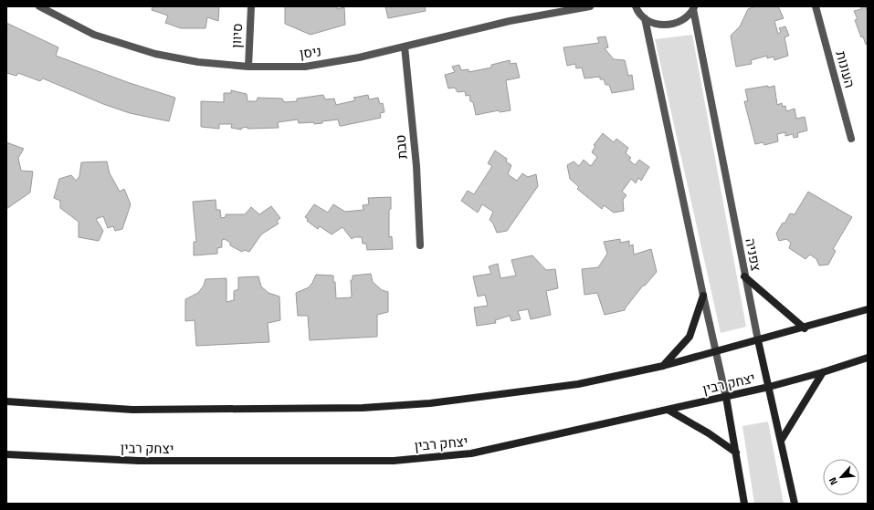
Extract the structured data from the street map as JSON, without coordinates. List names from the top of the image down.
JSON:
{
  "streets": {
    "main road": ["צפניה", "יצחק רבין"],
    "street": [
      "סיוון",
      "ניסן",
      "העונות",
      "טבת"
    ]
  },
  "crossings": [
    ["סיוון", "ניסן"],
    ["ניסן", "טבת"],
    ["צפניה", "יצחק רבין"]
  ],
  "north": "bottom left"
}
